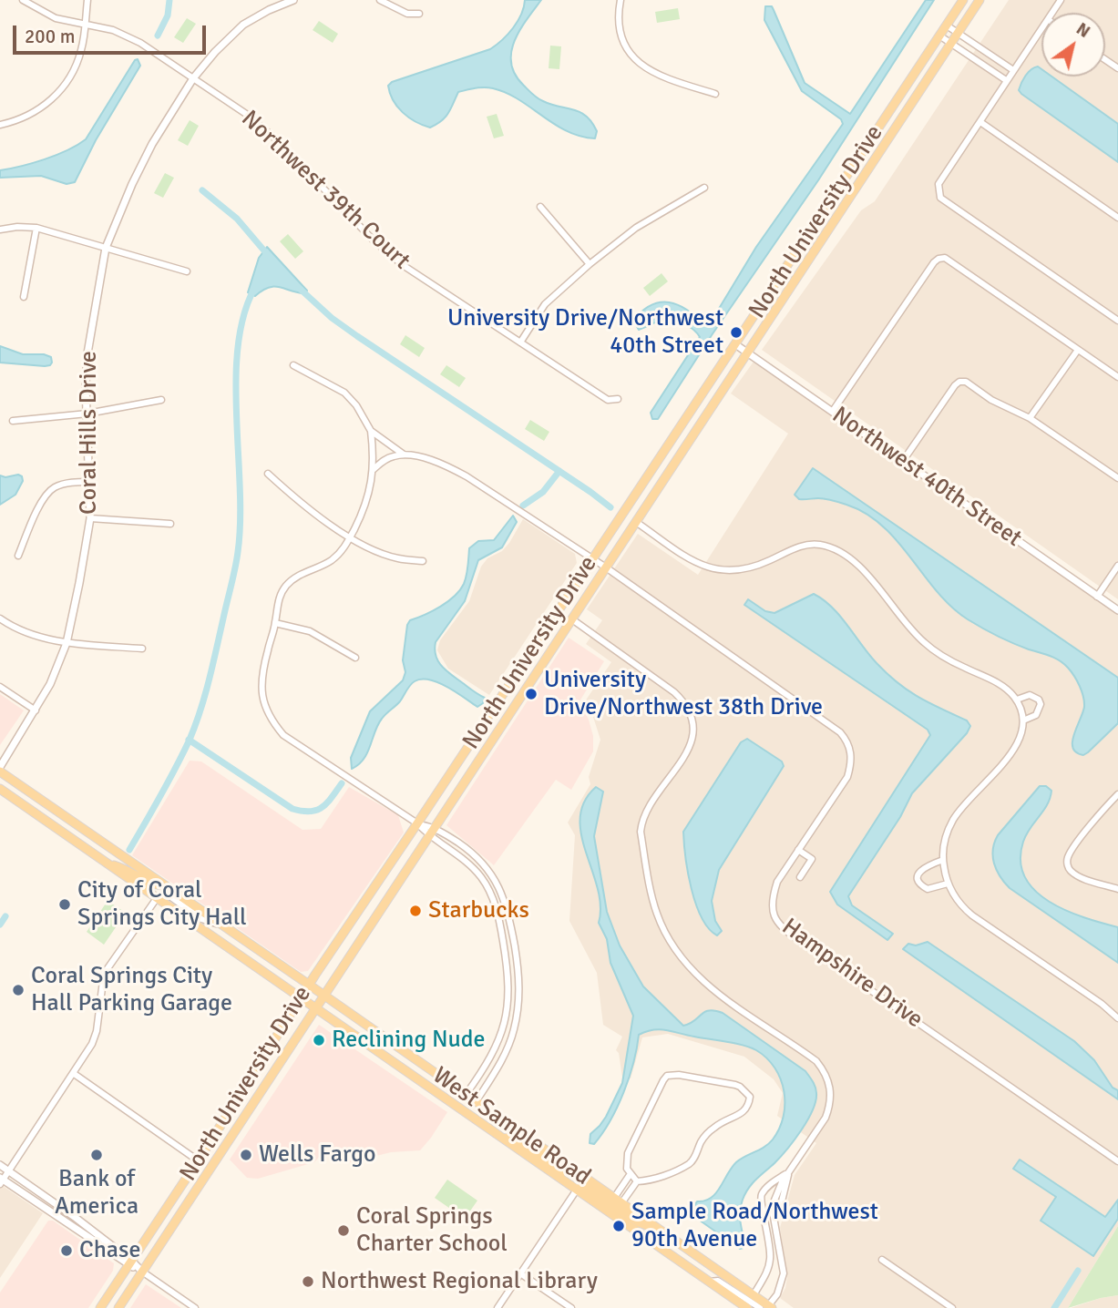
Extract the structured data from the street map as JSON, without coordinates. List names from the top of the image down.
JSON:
{
  "streets": {
    "main road": ["North University Drive", "West Sample Road"],
    "street": [
      "Northwest 39th Court",
      "Coral Hills Drive",
      "Northwest 40th Street",
      "Hampshire Drive"
    ]
  },
  "crossings": [
    ["Northwest 39th Court", "Coral Hills Drive"],
    ["North University Drive", "Northwest 40th Street"],
    ["North University Drive", "Hampshire Drive"],
    ["North University Drive", "West Sample Road"]
  ],
  "places": [
    "University Drive/Northwest 40th Street",
    "University Drive/Northwest 38th Drive",
    "City of Coral Springs City Hall",
    "Starbucks",
    "Coral Springs City Hall Parking Garage",
    "Reclining Nude",
    "Bank of America",
    "Wells Fargo",
    "Sample Road/Northwest 90th Avenue",
    "Coral Springs Charter School",
    "Chase",
    "Northwest Regional Library"
  ],
  "scale_bar": "200 m",
  "north": "top right"
}
